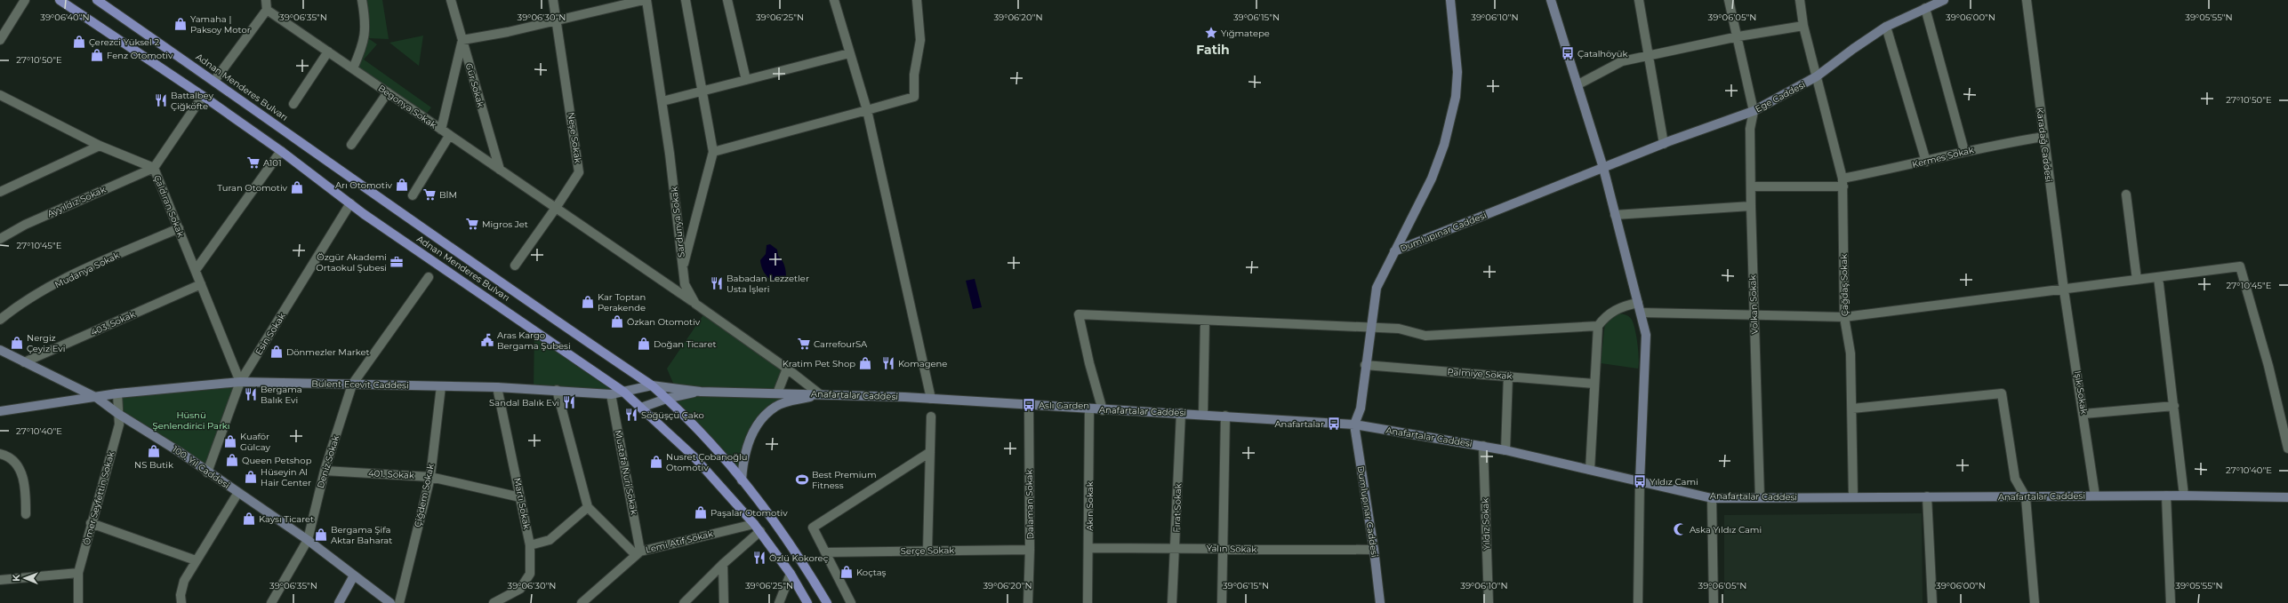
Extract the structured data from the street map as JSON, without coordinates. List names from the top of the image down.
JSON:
{
  "streets": {
    "main road": ["Adnan Menderes Bulvarı"],
    "street": [
      "Gür Sokak",
      "Ege Caddesi",
      "Begonya Sokak",
      "Neşe Sokak",
      "Karadağ Caddesi",
      "Kermes Sokak",
      "Ayyıldız Sokak",
      "Çaldıran Sokak",
      "Sardunya Sokak",
      "Dumlupınar Caddesi",
      "Mudanya Sokak",
      "Çağdaş Sokak",
      "Volkan Sokak",
      "403. Sokak",
      "Esin Sokak",
      "Palmiye Sokak",
      "Bülent Ecevit Caddesi",
      "Işık Sokak",
      "Anafartalar Caddesi",
      "Deniz Sokak",
      "100. Yıl Caddesi",
      "Mustafa Nuri Sokak",
      "401. Sokak",
      "Çiğdem Sokak",
      "Ömer Seyfettin Sokak",
      "Martı Sokak",
      "Dalaman Sokak",
      "Akın Sokak",
      "Fırat Sokak",
      "Yıldız Sokak",
      "Lemi Atıf Sokak",
      "Yalın Sokak",
      "Serçe Sokak"
    ]
  },
  "crossings": [
    ["Gür Sokak", "Begonya Sokak"],
    ["Adnan Menderes Bulvarı", "Esin Sokak"],
    ["Adnan Menderes Bulvarı", "Bülent Ecevit Caddesi"],
    ["Adnan Menderes Bulvarı", "Anafartalar Caddesi"],
    ["Adnan Menderes Bulvarı", "Lemi Atıf Sokak"],
    ["Ege Caddesi", "Dumlupınar Caddesi"],
    ["Ege Caddesi", "Çağdaş Sokak"],
    ["Ege Caddesi", "Volkan Sokak"],
    ["Begonya Sokak", "Neşe Sokak"],
    ["Karadağ Caddesi", "Kermes Sokak"],
    ["Karadağ Caddesi", "Işık Sokak"],
    ["Kermes Sokak", "Çağdaş Sokak"],
    ["Kermes Sokak", "Volkan Sokak"],
    ["Ayyıldız Sokak", "Çaldıran Sokak"],
    ["Çaldıran Sokak", "Mudanya Sokak"],
    ["Çaldıran Sokak", "403. Sokak"],
    ["Çaldıran Sokak", "Esin Sokak"],
    ["Çaldıran Sokak", "Bülent Ecevit Caddesi"],
    ["Sardunya Sokak", "Anafartalar Caddesi"],
    ["Dumlupınar Caddesi", "Palmiye Sokak"],
    ["Dumlupınar Caddesi", "Anafartalar Caddesi"],
    ["Dumlupınar Caddesi", "Yalın Sokak"],
    ["Çağdaş Sokak", "Anafartalar Caddesi"],
    ["Volkan Sokak", "Anafartalar Caddesi"],
    ["403. Sokak", "100. Yıl Caddesi"],
    ["Esin Sokak", "Bülent Ecevit Caddesi"],
    ["Esin Sokak", "100. Yıl Caddesi"],
    ["Bülent Ecevit Caddesi", "Anafartalar Caddesi"],
    ["Bülent Ecevit Caddesi", "Deniz Sokak"],
    ["Bülent Ecevit Caddesi", "100. Yıl Caddesi"],
    ["Bülent Ecevit Caddesi", "Mustafa Nuri Sokak"],
    ["Bülent Ecevit Caddesi", "Çiğdem Sokak"],
    ["Bülent Ecevit Caddesi", "Ömer Seyfettin Sokak"],
    ["Bülent Ecevit Caddesi", "Martı Sokak"],
    ["Işık Sokak", "Anafartalar Caddesi"],
    ["Anafartalar Caddesi", "Dalaman Sokak"],
    ["Anafartalar Caddesi", "Akın Sokak"],
    ["Anafartalar Caddesi", "Fırat Sokak"],
    ["Anafartalar Caddesi", "Yıldız Sokak"],
    ["Deniz Sokak", "100. Yıl Caddesi"],
    ["Deniz Sokak", "401. Sokak"],
    ["100. Yıl Caddesi", "Ömer Seyfettin Sokak"],
    ["Mustafa Nuri Sokak", "Lemi Atıf Sokak"],
    ["401. Sokak", "Çiğdem Sokak"],
    ["401. Sokak", "Martı Sokak"],
    ["Dalaman Sokak", "Serçe Sokak"],
    ["Akın Sokak", "Yalın Sokak"],
    ["Fırat Sokak", "Yalın Sokak"]
  ],
  "districts": ["Fatih"],
  "parks": ["Hüsnü Şenlendirici Parkı"],
  "places": {
    "shop": [
      "Yamaha | Paksoy Motor",
      "Çerezci Yüksel 2",
      "Fenz Otomotiv",
      "Arı Otomotiv",
      "Turan Otomotiv",
      "Kar Toptan Perakende",
      "Özkan Otomotiv",
      "Nergiz Çeyiz Evi",
      "Doğan Ticaret",
      "Dönmezler Market",
      "Kratim Pet Shop",
      "Kuaför Gülcay",
      "NS Butik",
      "Queen Petshop",
      "Nusret Çobanoğlu Otomotiv",
      "Hüseyin Al Hair Center",
      "Paşalar Otomotiv",
      "Kaysı Ticaret",
      "Bergama Şifa Aktar Baharat",
      "Koçtaş"
    ],
    "place": ["Yığmatepe"],
    "bus stop": [
      "Çatalhöyük",
      "Aslı Garden",
      "Anafartalar",
      "Yıldız Cami"
    ],
    "restaurant": [
      "Battalbey Çiğköfte",
      "Babadan Lezzetler Usta İşleri",
      "Komagene",
      "Bergama Balık Evi",
      "Sandal Balık Evi",
      "Söğüşçü Çako",
      "Özlü Kokoreç"
    ],
    "supermarket": [
      "A101",
      "BİM",
      "Migros Jet",
      "CarrefourSA"
    ],
    "office": ["Özgür Akademi Ortaokul Şubesi"],
    "public building": ["Aras Kargo Bergama Şubesi"],
    "sports": ["Best Premium Fitness"],
    "mosque": ["Aska Yıldız Cami"]
  },
  "north": "left",
  "coordinates": [
    "39°06'40\"N",
    "39°06'35\"N",
    "39°06'30\"N",
    "39°06'25\"N",
    "39°06'20\"N",
    "39°06'15\"N",
    "39°06'10\"N",
    "39°06'05\"N",
    "39°06'00\"N",
    "39°05'55\"N",
    "27°10'50\"E",
    "27°10'45\"E",
    "27°10'40\"E"
  ]
}
